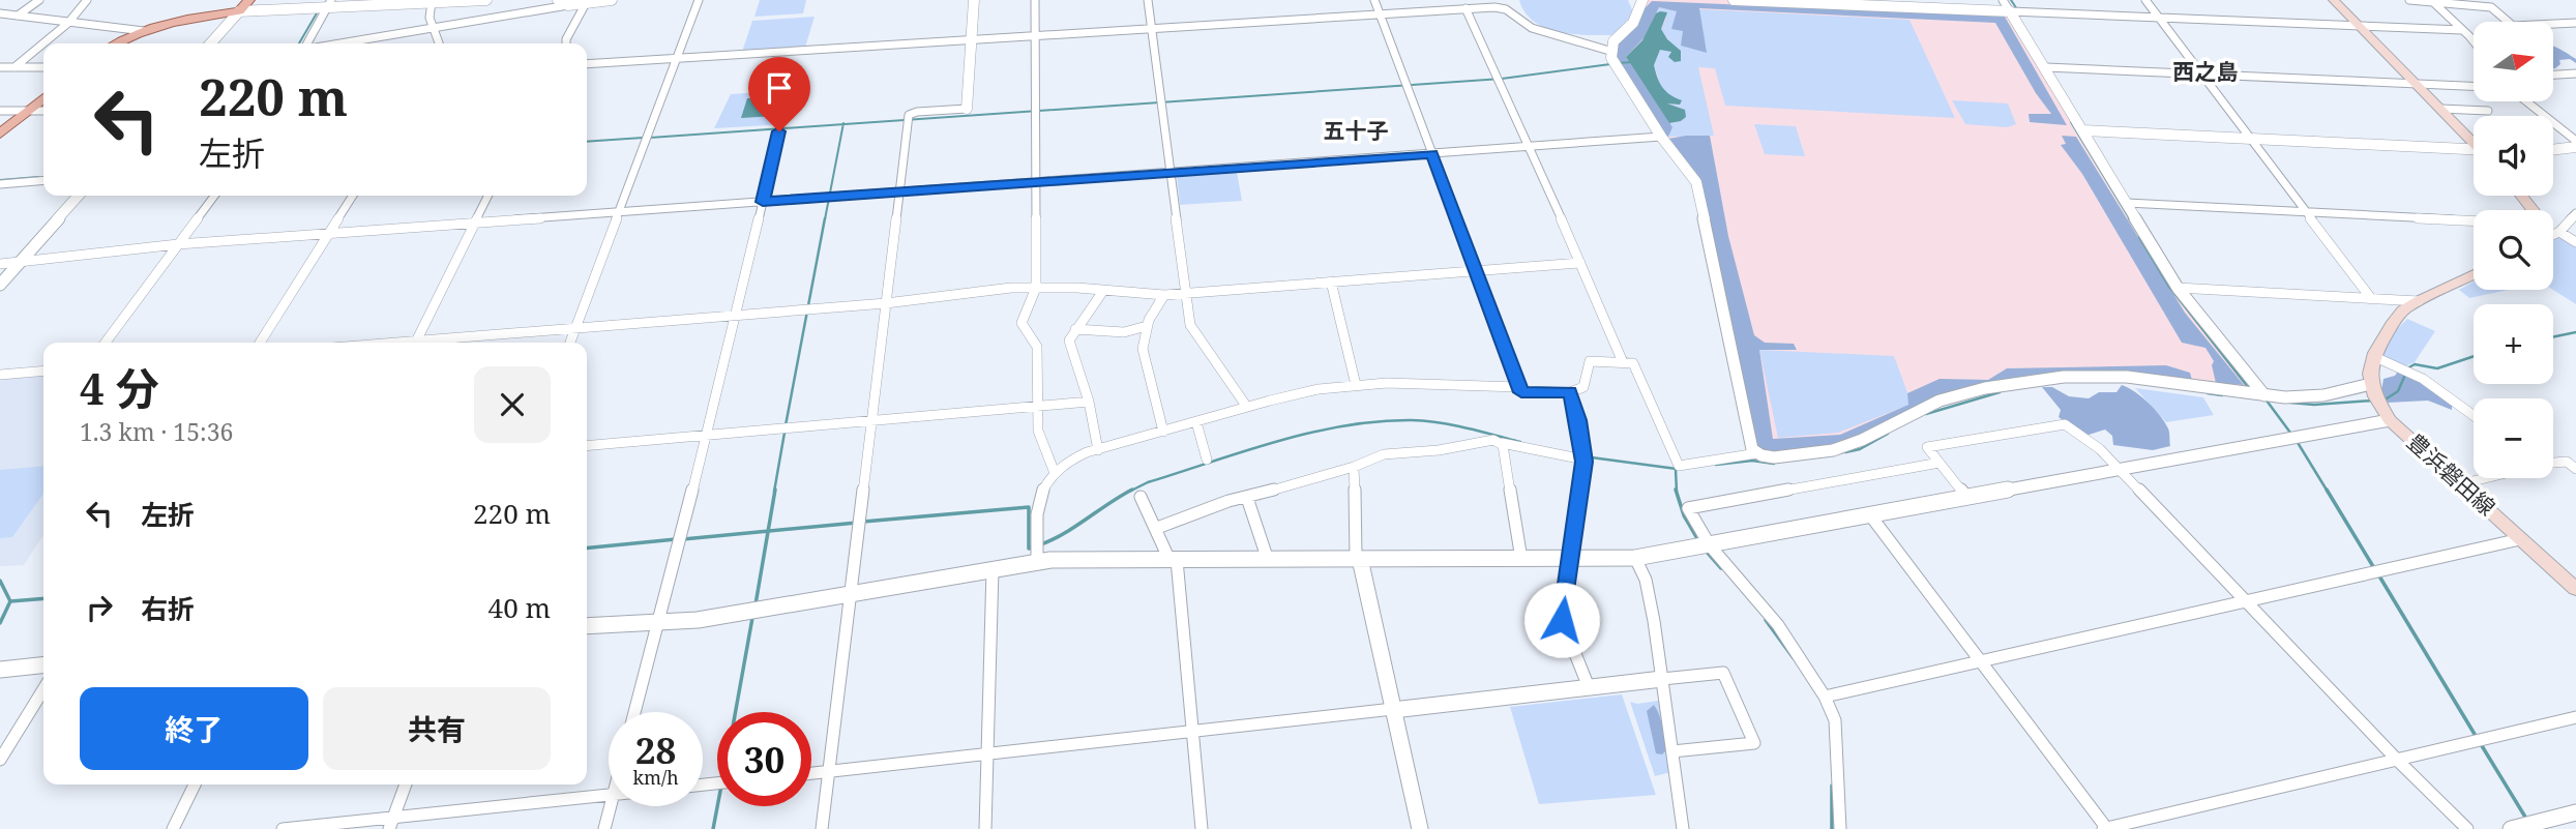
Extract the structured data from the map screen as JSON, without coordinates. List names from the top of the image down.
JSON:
{
  "streets": {
    "main road": ["豊浜磐田線"]
  },
  "districts": ["西之島", "五十子"],
  "north": "right",
  "page": {
    "map_buttons": ["+", "−"],
    "turn": ["220 m", "左折"],
    "heading": ["4 分", "1.3 km · 15:36"],
    "list": [
      {
        "name": "左折",
        "value": "220 m"
      },
      {
        "name": "右折",
        "value": "40 m"
      }
    ],
    "buttons": ["終了", "共有"],
    "speed": "28 km/h",
    "limit": "30"
  }
}
